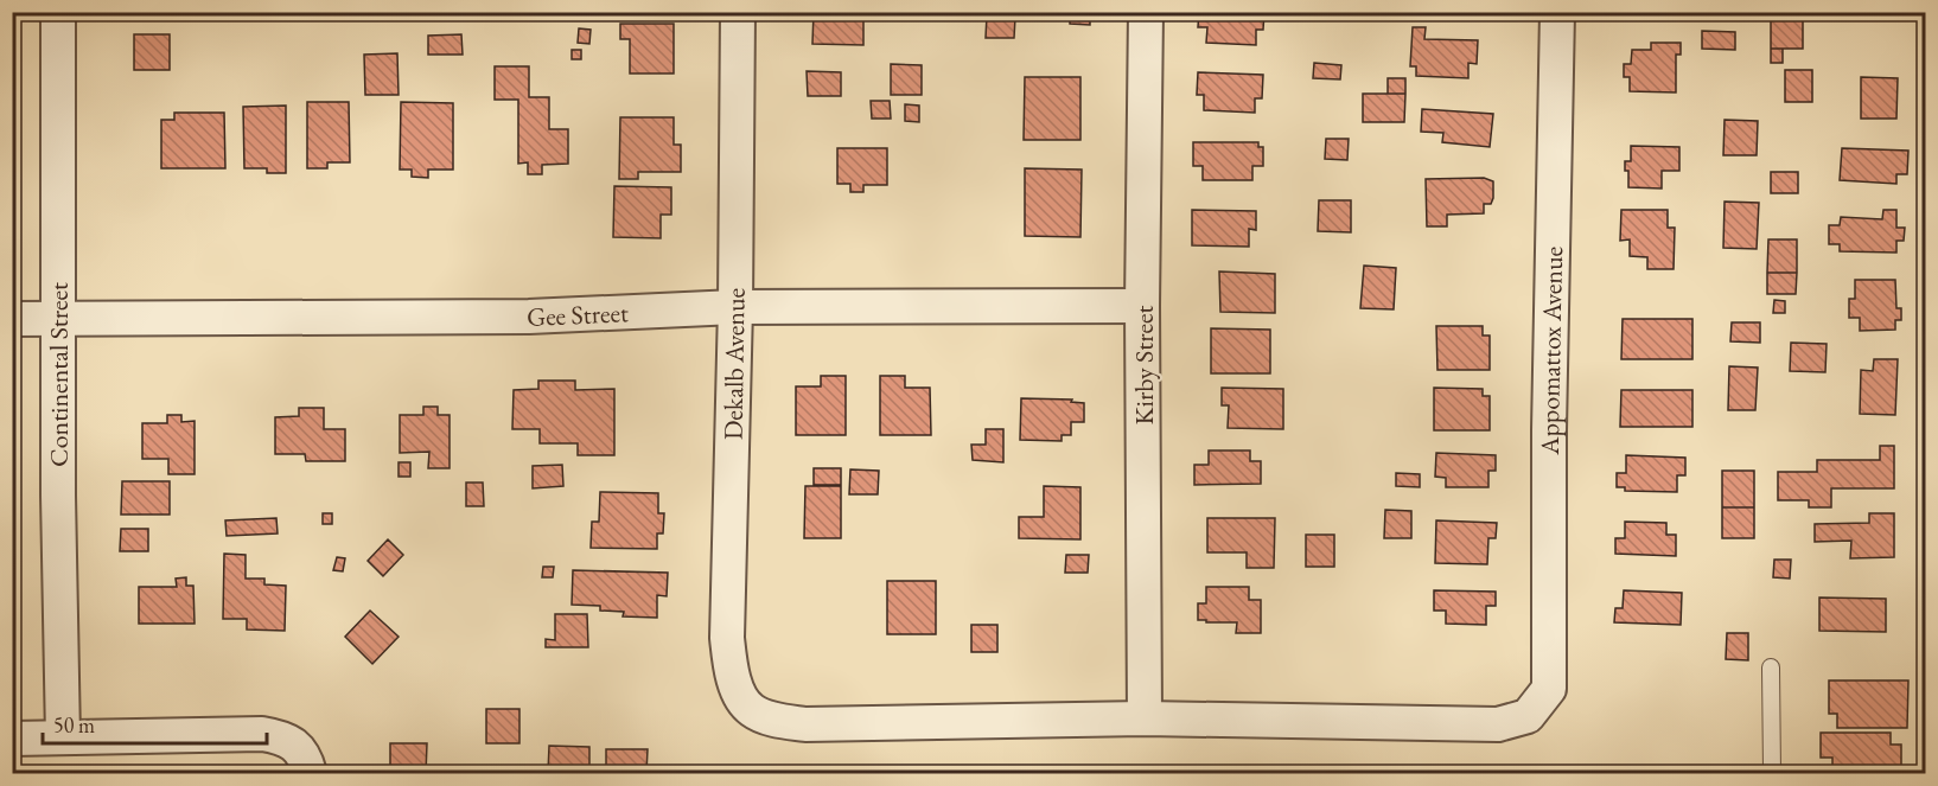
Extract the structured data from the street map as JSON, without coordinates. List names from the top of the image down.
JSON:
{
  "streets": {
    "street": [
      "Gee Street",
      "Appomattox Avenue",
      "Dekalb Avenue",
      "Kirby Street",
      "Continental Street"
    ]
  },
  "crossings": [
    ["Gee Street", "Dekalb Avenue"],
    ["Gee Street", "Kirby Street"],
    ["Gee Street", "Continental Street"],
    ["Appomattox Avenue", "Dekalb Avenue"],
    ["Appomattox Avenue", "Kirby Street"],
    ["Dekalb Avenue", "Kirby Street"]
  ],
  "scale_bar": "50 m"
}
